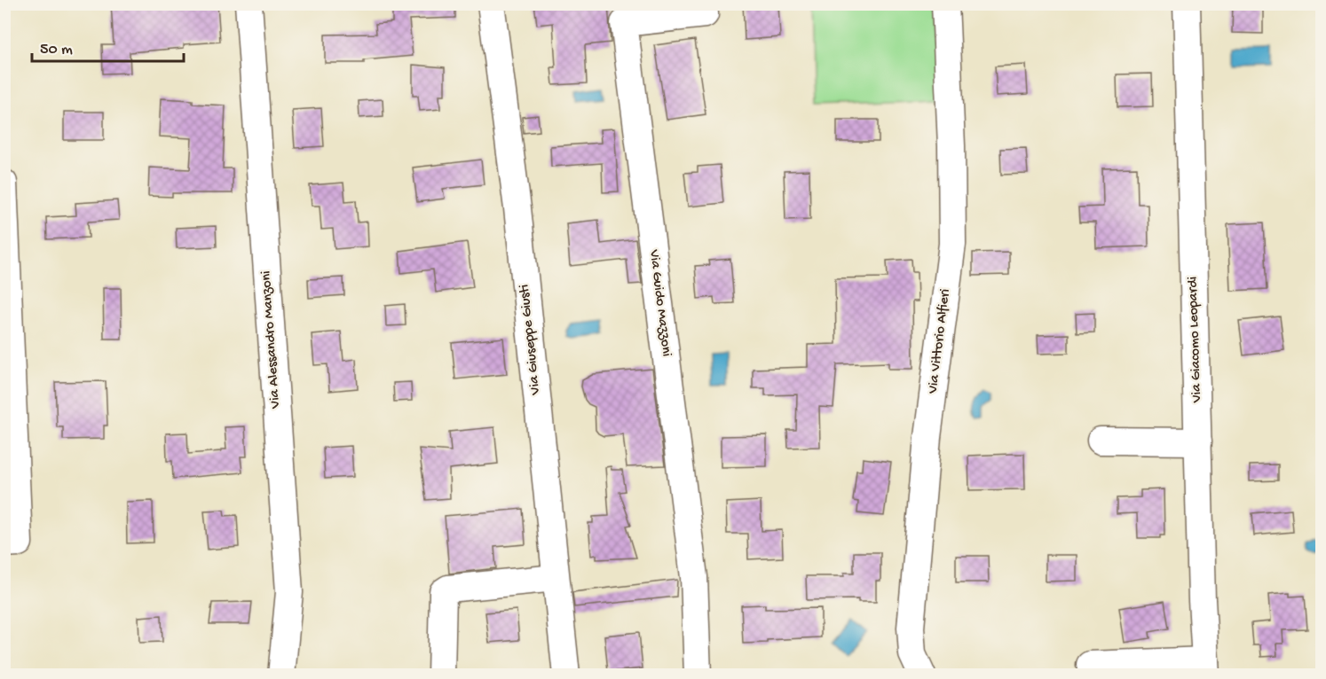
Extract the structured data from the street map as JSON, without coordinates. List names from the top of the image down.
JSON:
{
  "streets": {
    "street": [
      "Via Guido Mazzoni",
      "Via Alessandro Manzoni",
      "Via Giuseppe Giusti",
      "Via Giacomo Leopardi",
      "Via Vittorio Alfieri"
    ]
  },
  "scale_bar": "50 m"
}
